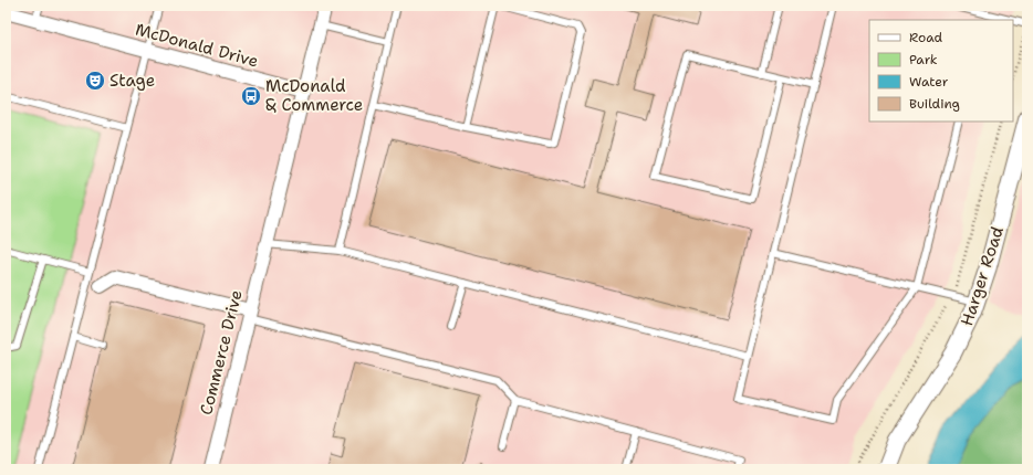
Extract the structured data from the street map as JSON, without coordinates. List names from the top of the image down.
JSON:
{
  "streets": {
    "street": ["McDonald Drive", "Harger Road", "Commerce Drive"]
  },
  "crossings": [
    ["McDonald Drive", "Commerce Drive"]
  ],
  "places": {
    "theatre": ["Stage"],
    "bus stop": ["McDonald & Commerce"]
  },
  "legend": [
    "Road",
    "Park",
    "Water",
    "Building"
  ]
}
